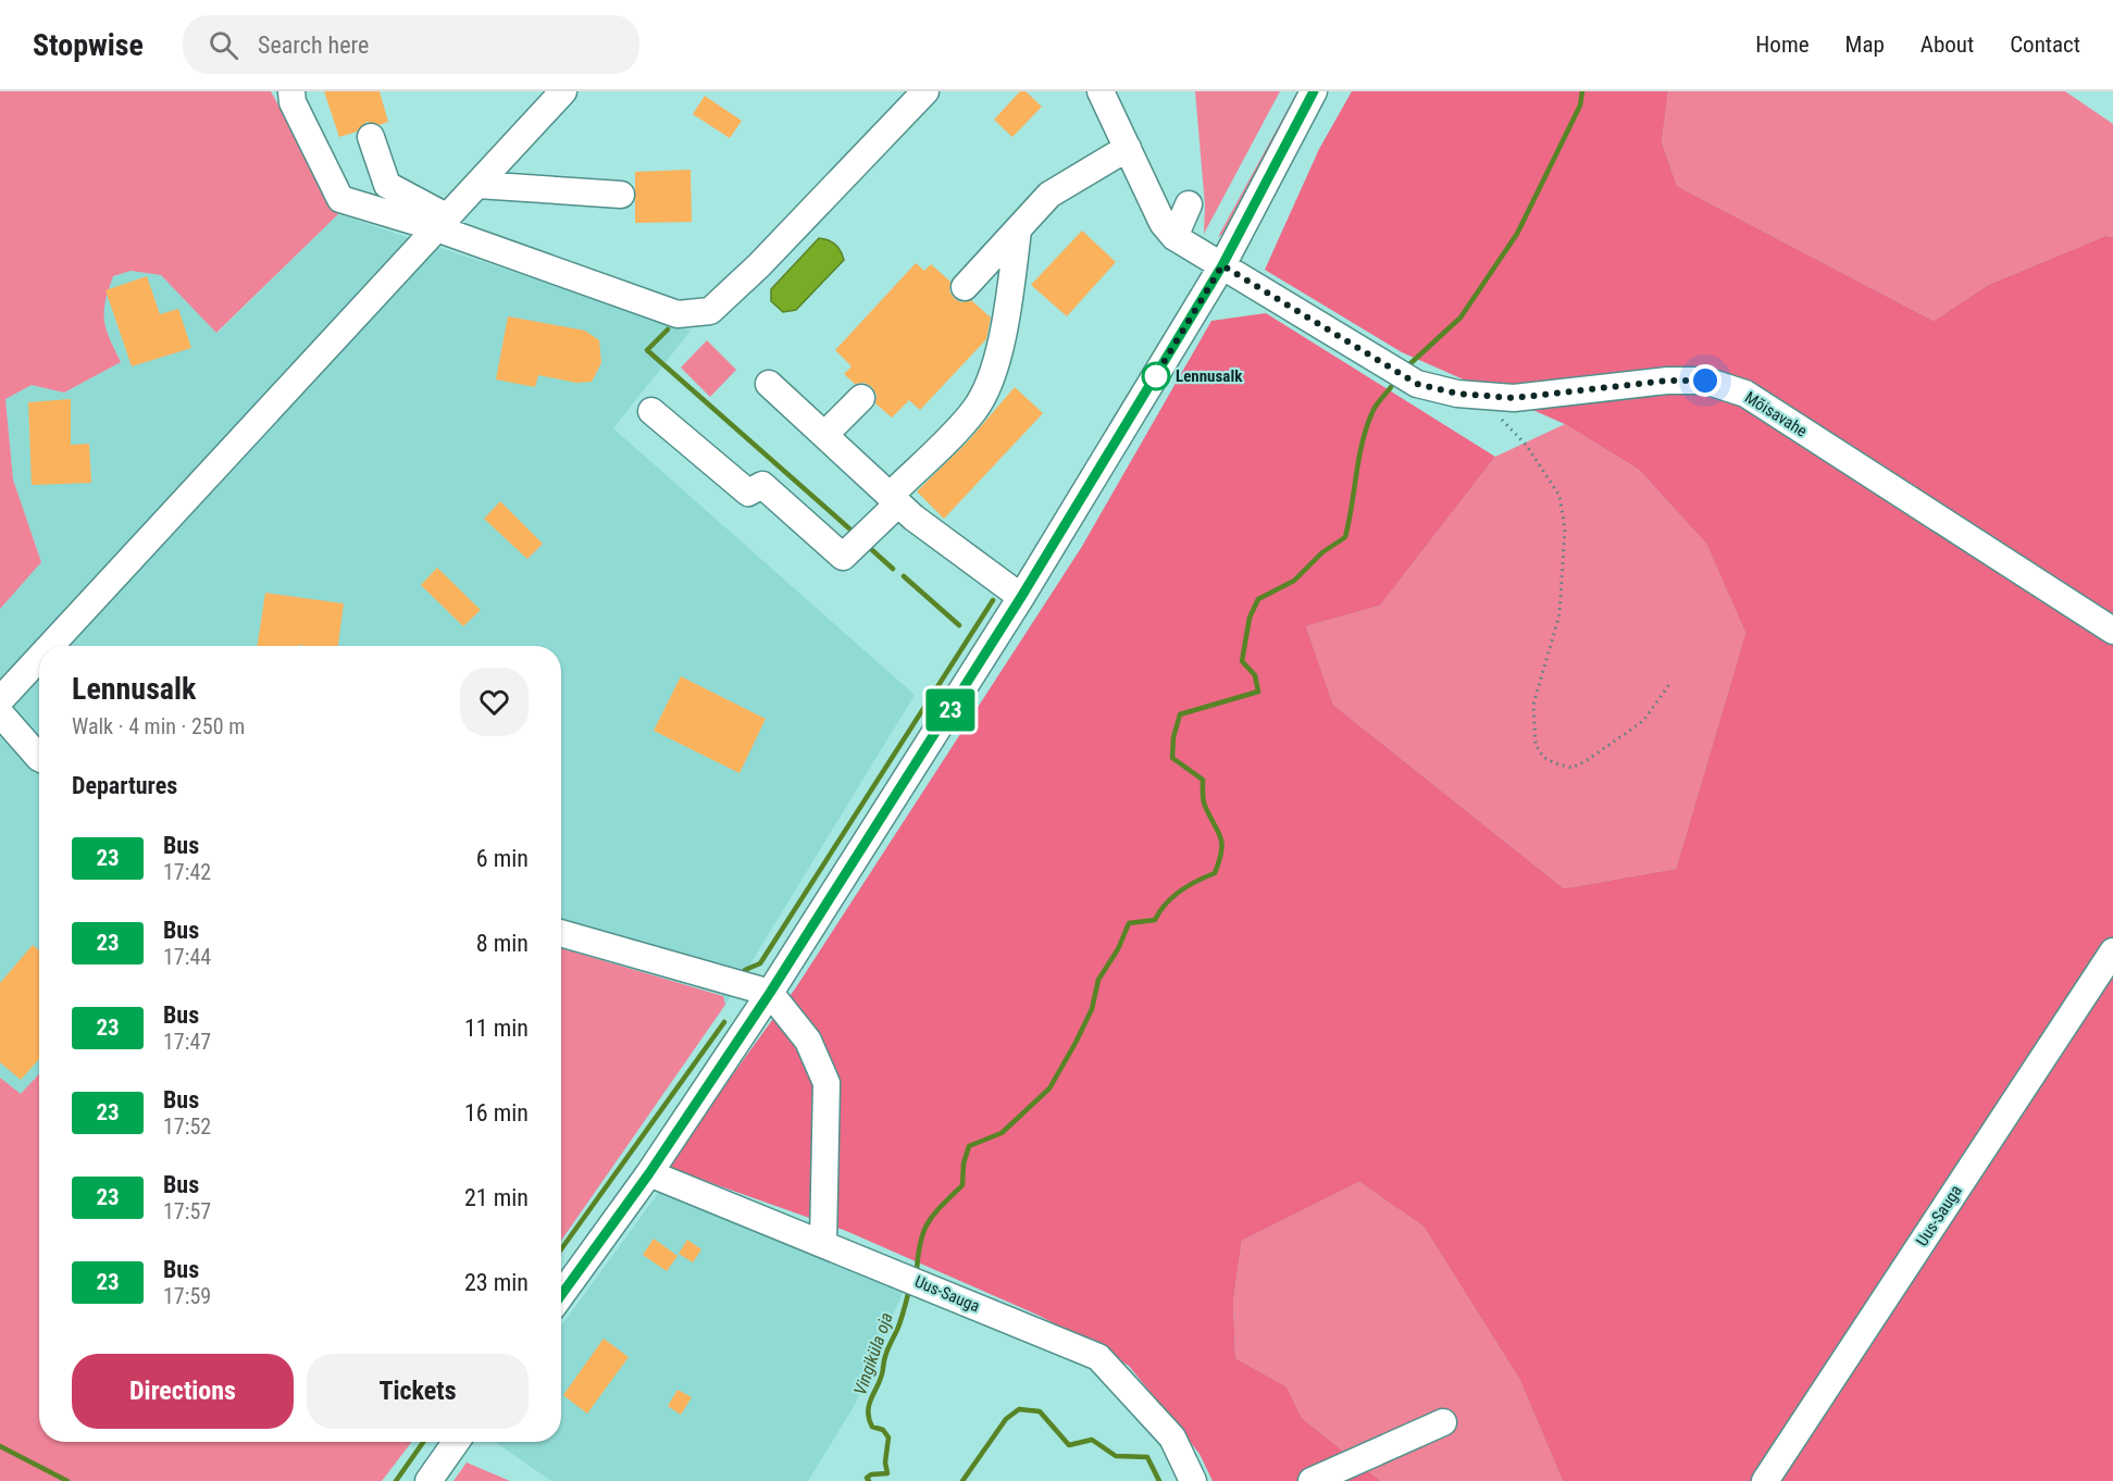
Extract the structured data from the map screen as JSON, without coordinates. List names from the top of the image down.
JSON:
{
  "streets": {
    "street": ["Mõisavahe", "Uus-Sauga"]
  },
  "water": ["Vingiküla oja"],
  "places": ["Lennusalk"],
  "lines": ["bus line 23"],
  "page": {
    "header": "Stopwise",
    "search": "Search here",
    "nav": [
      "Home",
      "Map",
      "About",
      "Contact"
    ],
    "on_map": "23",
    "heading": [
      ["Lennusalk", "Walk · 4 min · 250 m"],
      "Departures"
    ],
    "list": [
      {
        "mark": "23",
        "name": "Bus",
        "note": "17:42",
        "value": "6 min"
      },
      {
        "mark": "23",
        "name": "Bus",
        "note": "17:44",
        "value": "8 min"
      },
      {
        "mark": "23",
        "name": "Bus",
        "note": "17:47",
        "value": "11 min"
      },
      {
        "mark": "23",
        "name": "Bus",
        "note": "17:52",
        "value": "16 min"
      },
      {
        "mark": "23",
        "name": "Bus",
        "note": "17:57",
        "value": "21 min"
      },
      {
        "mark": "23",
        "name": "Bus",
        "note": "17:59",
        "value": "23 min"
      }
    ],
    "buttons": ["Directions", "Tickets"]
  }
}
